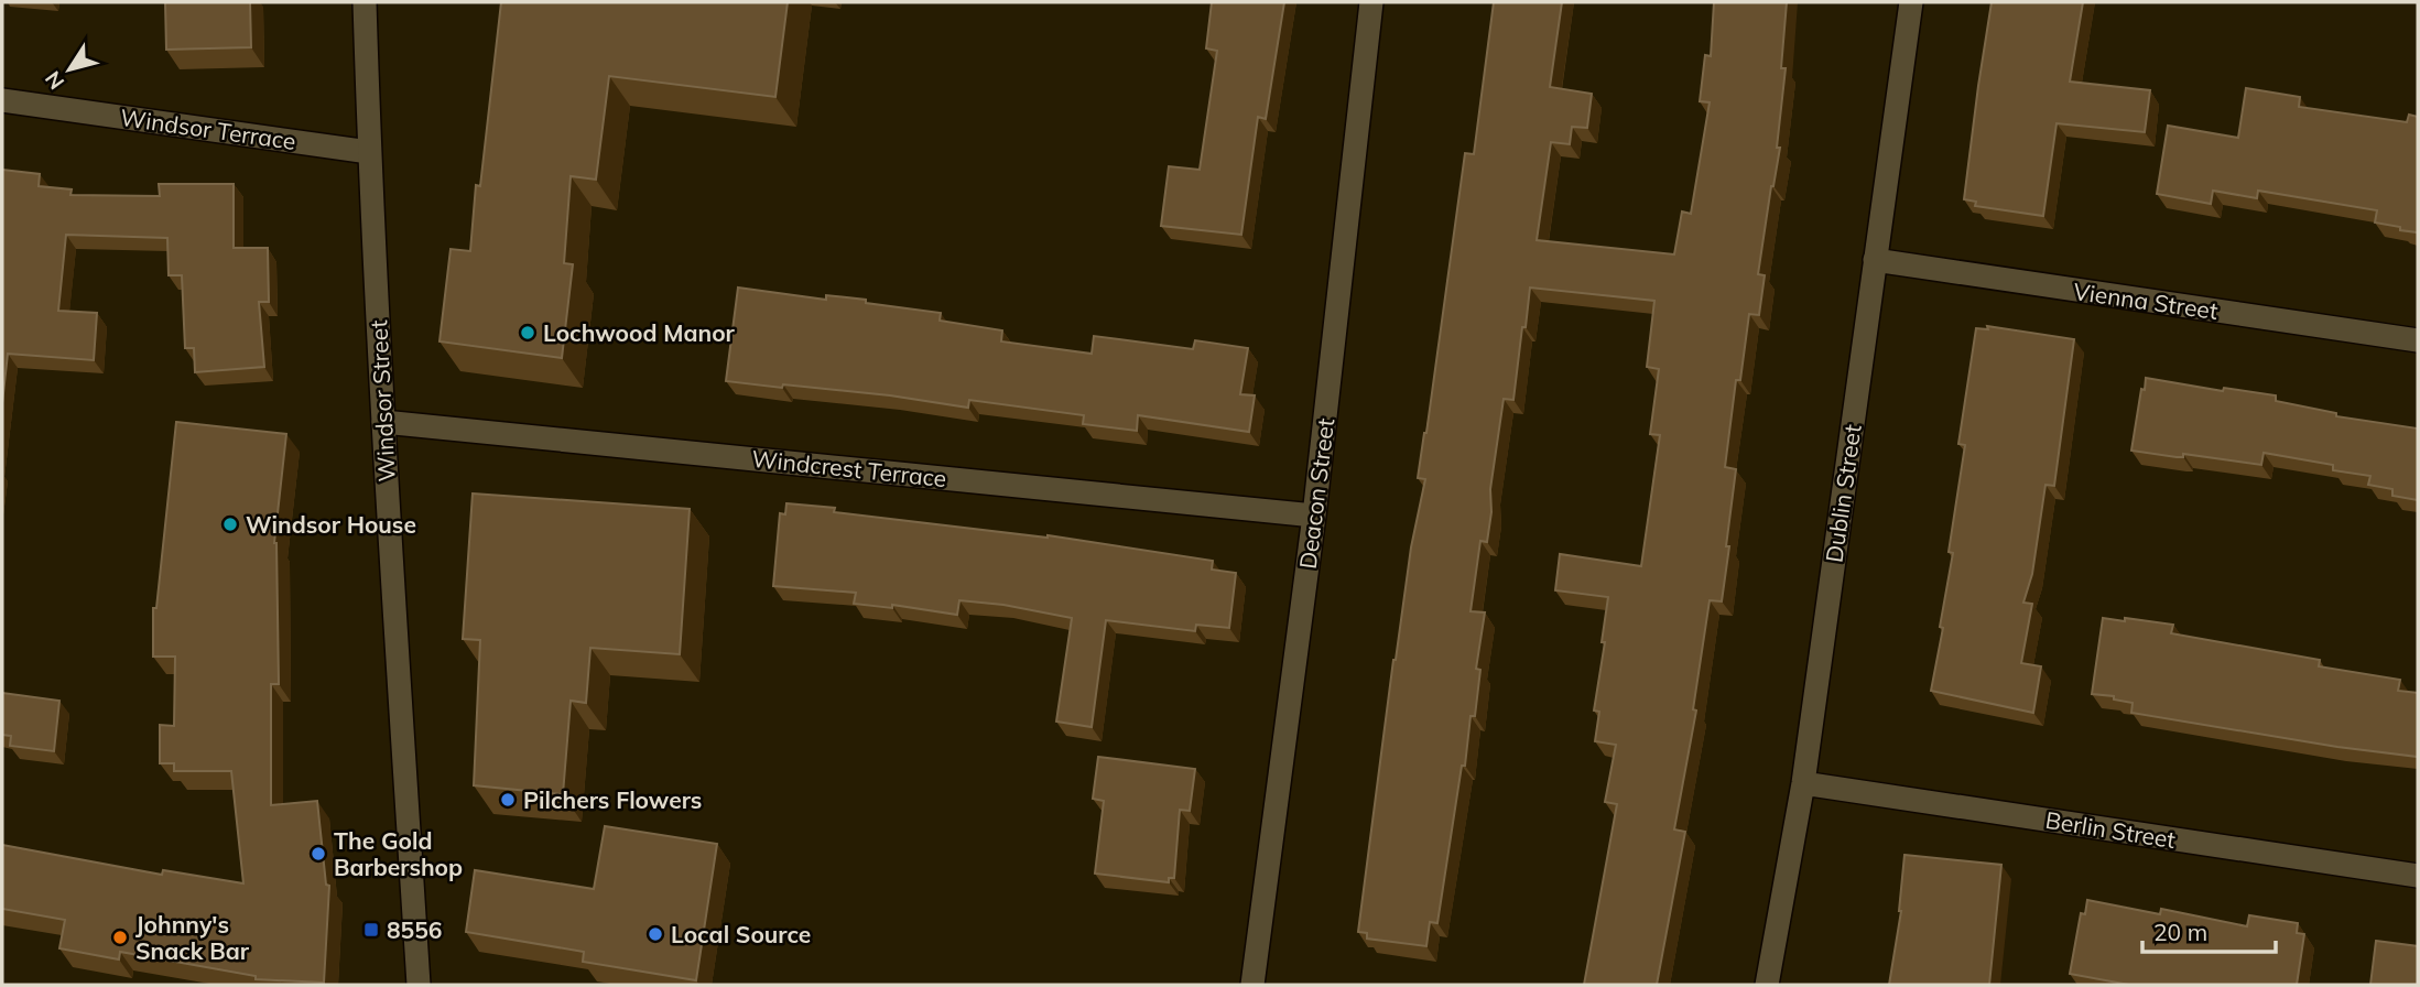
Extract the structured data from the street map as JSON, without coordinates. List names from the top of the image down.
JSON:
{
  "streets": {
    "street": [
      "Windsor Terrace",
      "Vienna Street",
      "Windsor Street",
      "Windcrest Terrace",
      "Deacon Street",
      "Dublin Street",
      "Berlin Street"
    ]
  },
  "crossings": [
    ["Windsor Terrace", "Windsor Street"],
    ["Vienna Street", "Dublin Street"],
    ["Windsor Street", "Windcrest Terrace"],
    ["Windcrest Terrace", "Deacon Street"],
    ["Dublin Street", "Berlin Street"]
  ],
  "places": {
    "other": [
      "Lochwood Manor",
      "Windsor House",
      "Pilchers Flowers",
      "The Gold Barbershop",
      "Local Source",
      "Johnny's Snack Bar"
    ],
    "transit": ["8556"]
  },
  "scale_bar": "20 m",
  "north": "bottom left"
}
